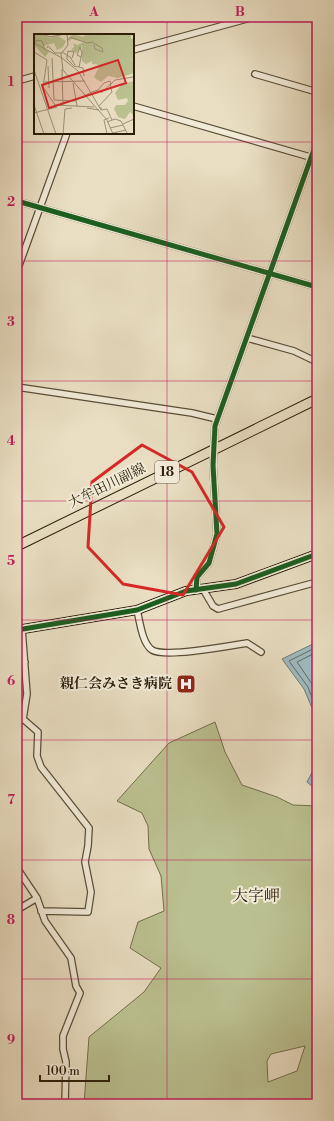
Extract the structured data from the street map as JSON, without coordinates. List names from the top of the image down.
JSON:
{
  "streets": {
    "main road": ["18", "大牟田川副線"]
  },
  "districts": ["大字岬"],
  "places": {
    "hospital": ["親仁会みさき病院"]
  },
  "scale_bar": "100 m",
  "grid": {
    "columns": ["A", "B"],
    "rows": [
      "1",
      "2",
      "3",
      "4",
      "5",
      "6",
      "7",
      "8",
      "9"
    ]
  }
}
